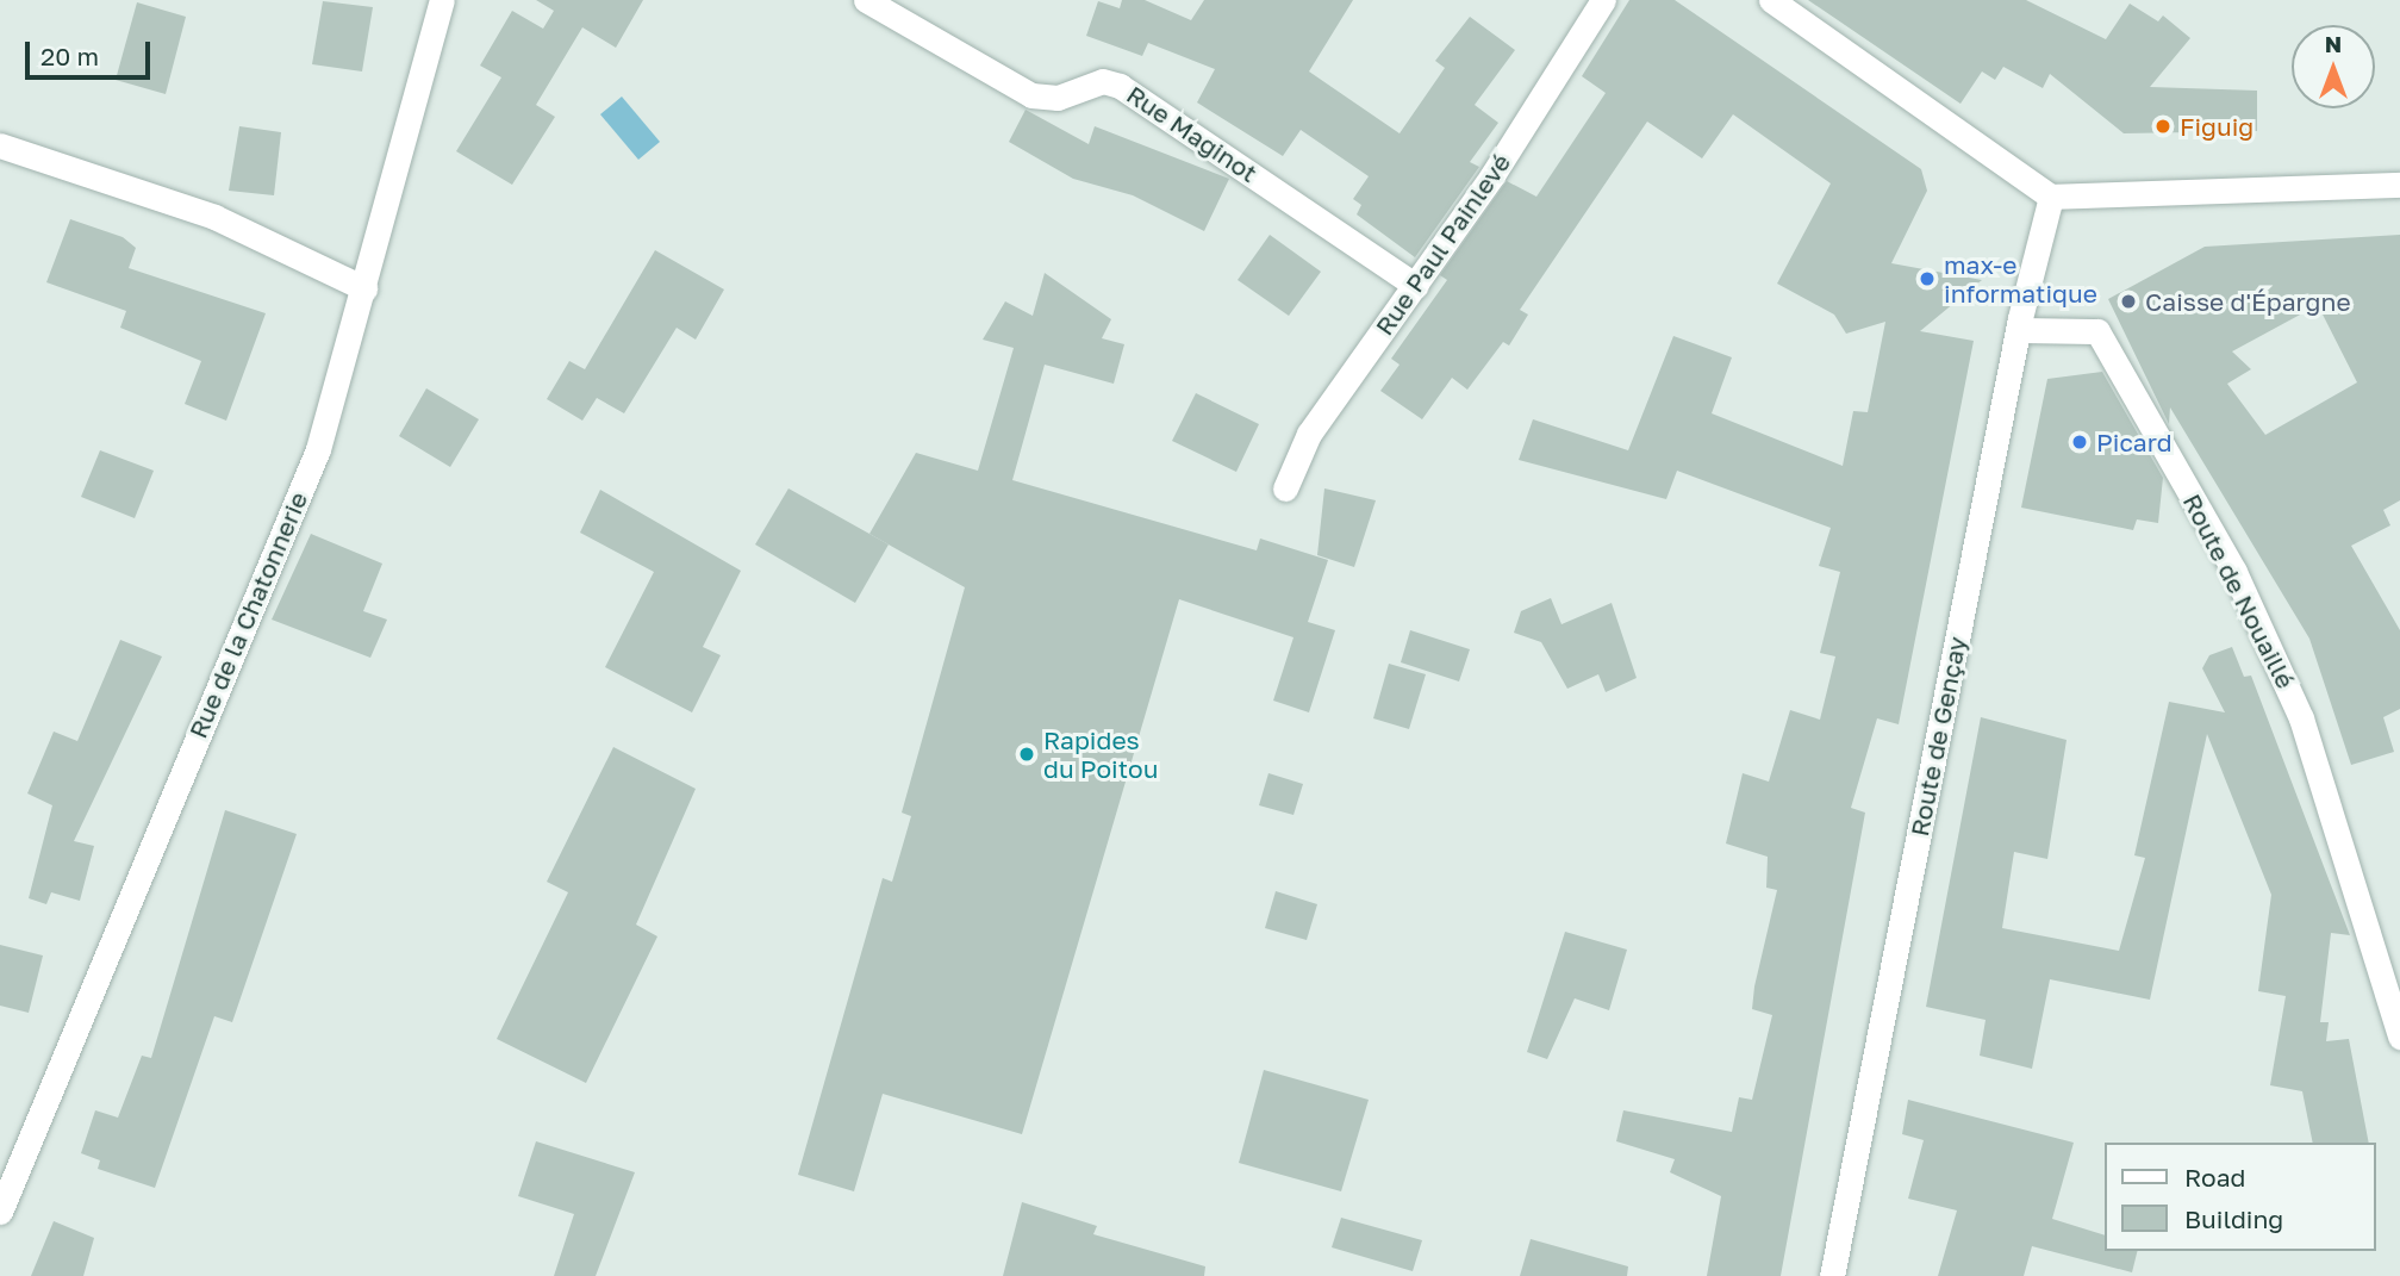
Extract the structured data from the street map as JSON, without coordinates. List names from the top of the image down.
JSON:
{
  "streets": {
    "street": [
      "Rue Maginot",
      "Rue Paul Painlevé",
      "Route de Nouaillé",
      "Rue de la Chatonnerie",
      "Route de Gençay"
    ]
  },
  "crossings": [
    ["Rue Maginot", "Rue Paul Painlevé"],
    ["Route de Nouaillé", "Route de Gençay"]
  ],
  "places": [
    "Figuig",
    "max-e informatique",
    "Caisse d'Épargne",
    "Picard",
    "Rapides du Poitou"
  ],
  "legend": ["Road", "Building"],
  "scale_bar": "20 m",
  "north": "top"
}
